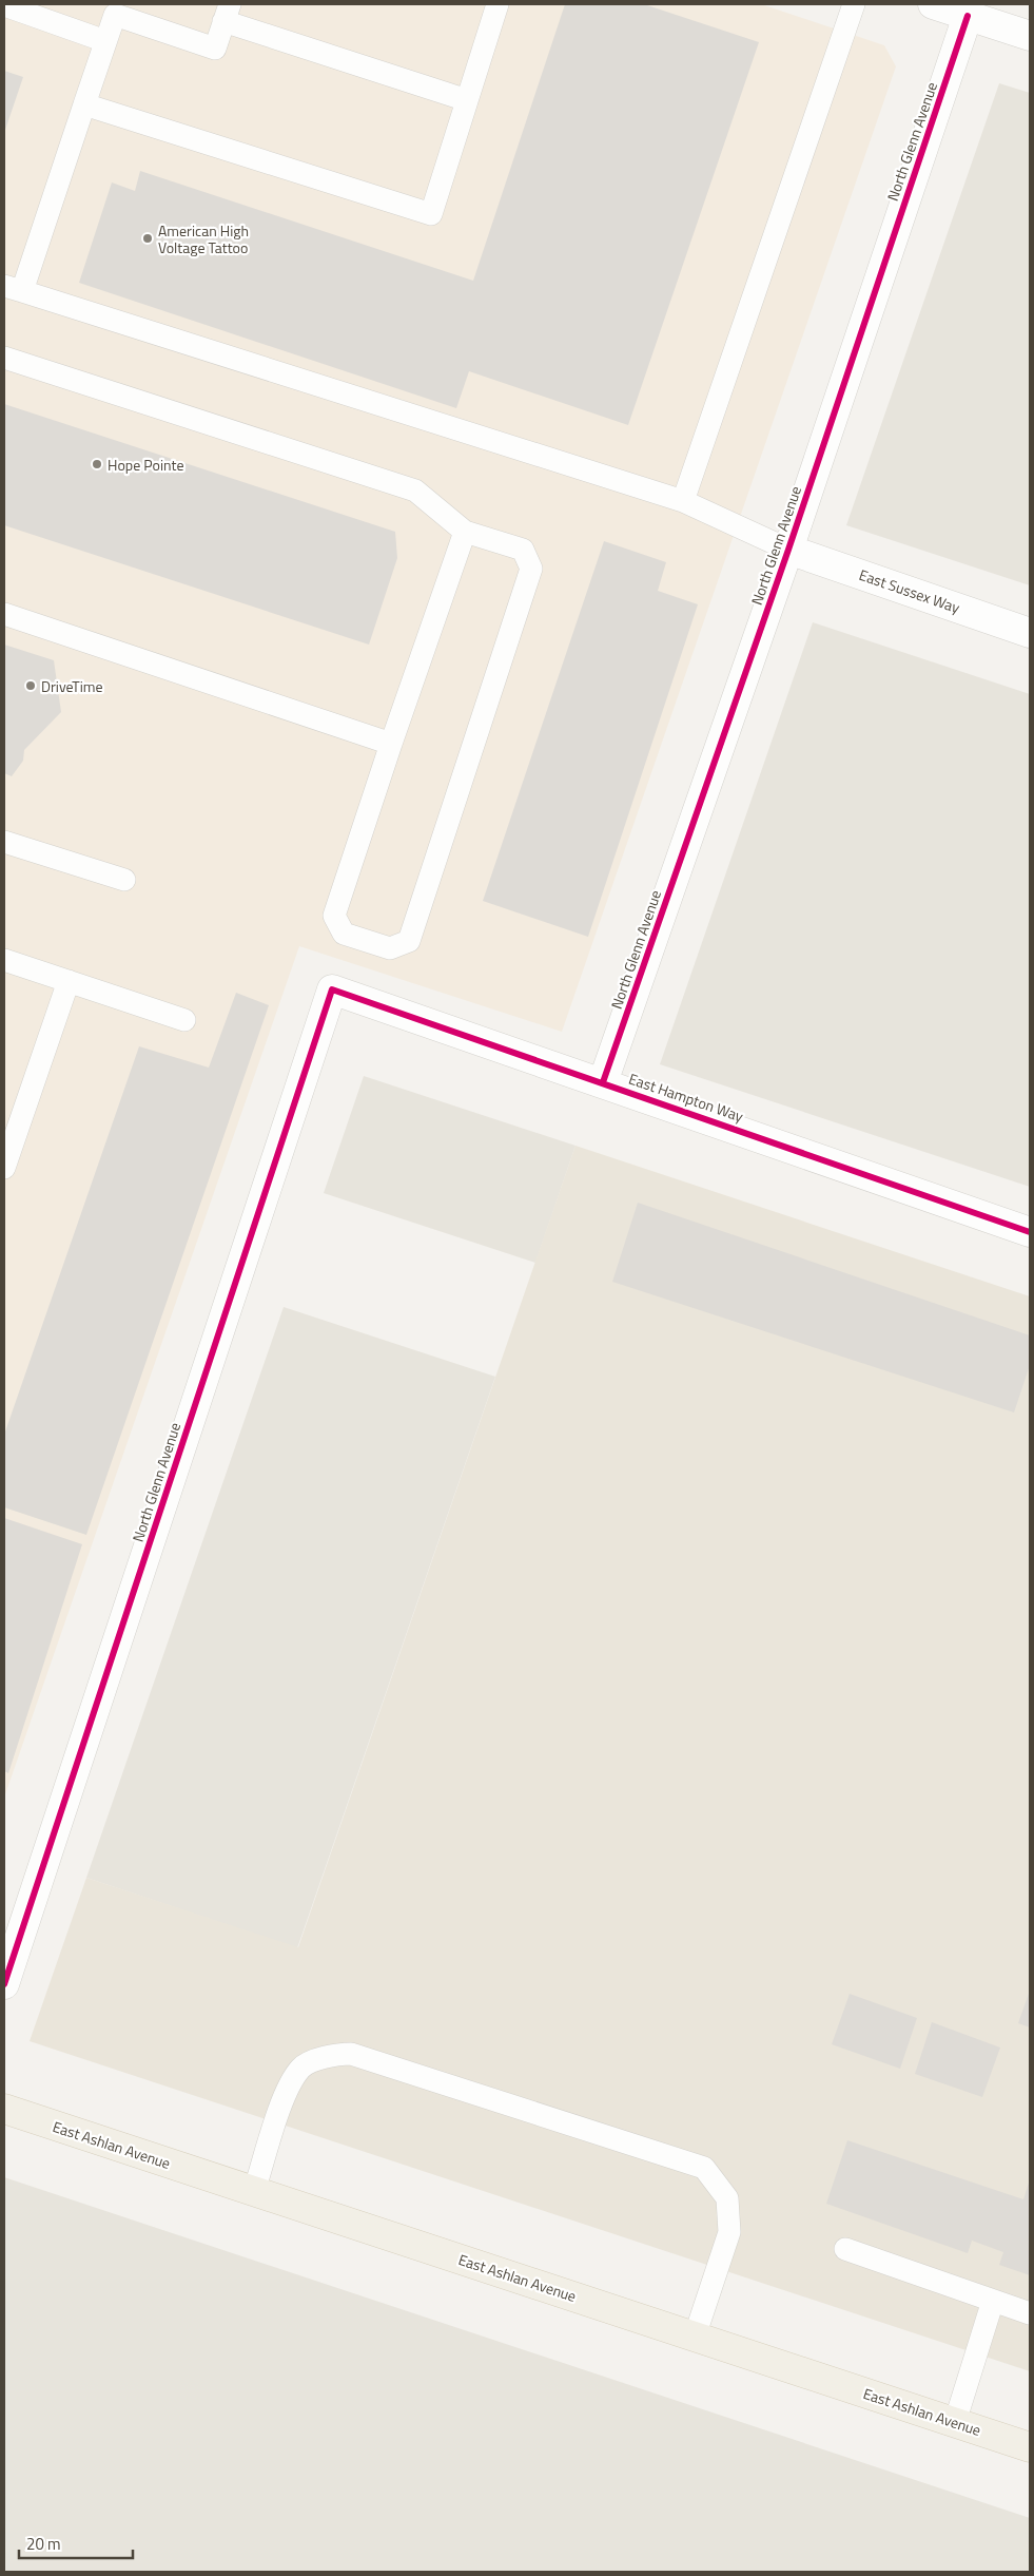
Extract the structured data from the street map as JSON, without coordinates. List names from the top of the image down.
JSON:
{
  "streets": {
    "main road": ["East Ashlan Avenue"],
    "street": ["North Glenn Avenue", "East Sussex Way", "East Hampton Way"]
  },
  "crossings": [
    ["North Glenn Avenue", "East Sussex Way"],
    ["North Glenn Avenue", "East Hampton Way"]
  ],
  "places": ["American High Voltage Tattoo", "Hope Pointe", "DriveTime"],
  "scale_bar": "20 m"
}
